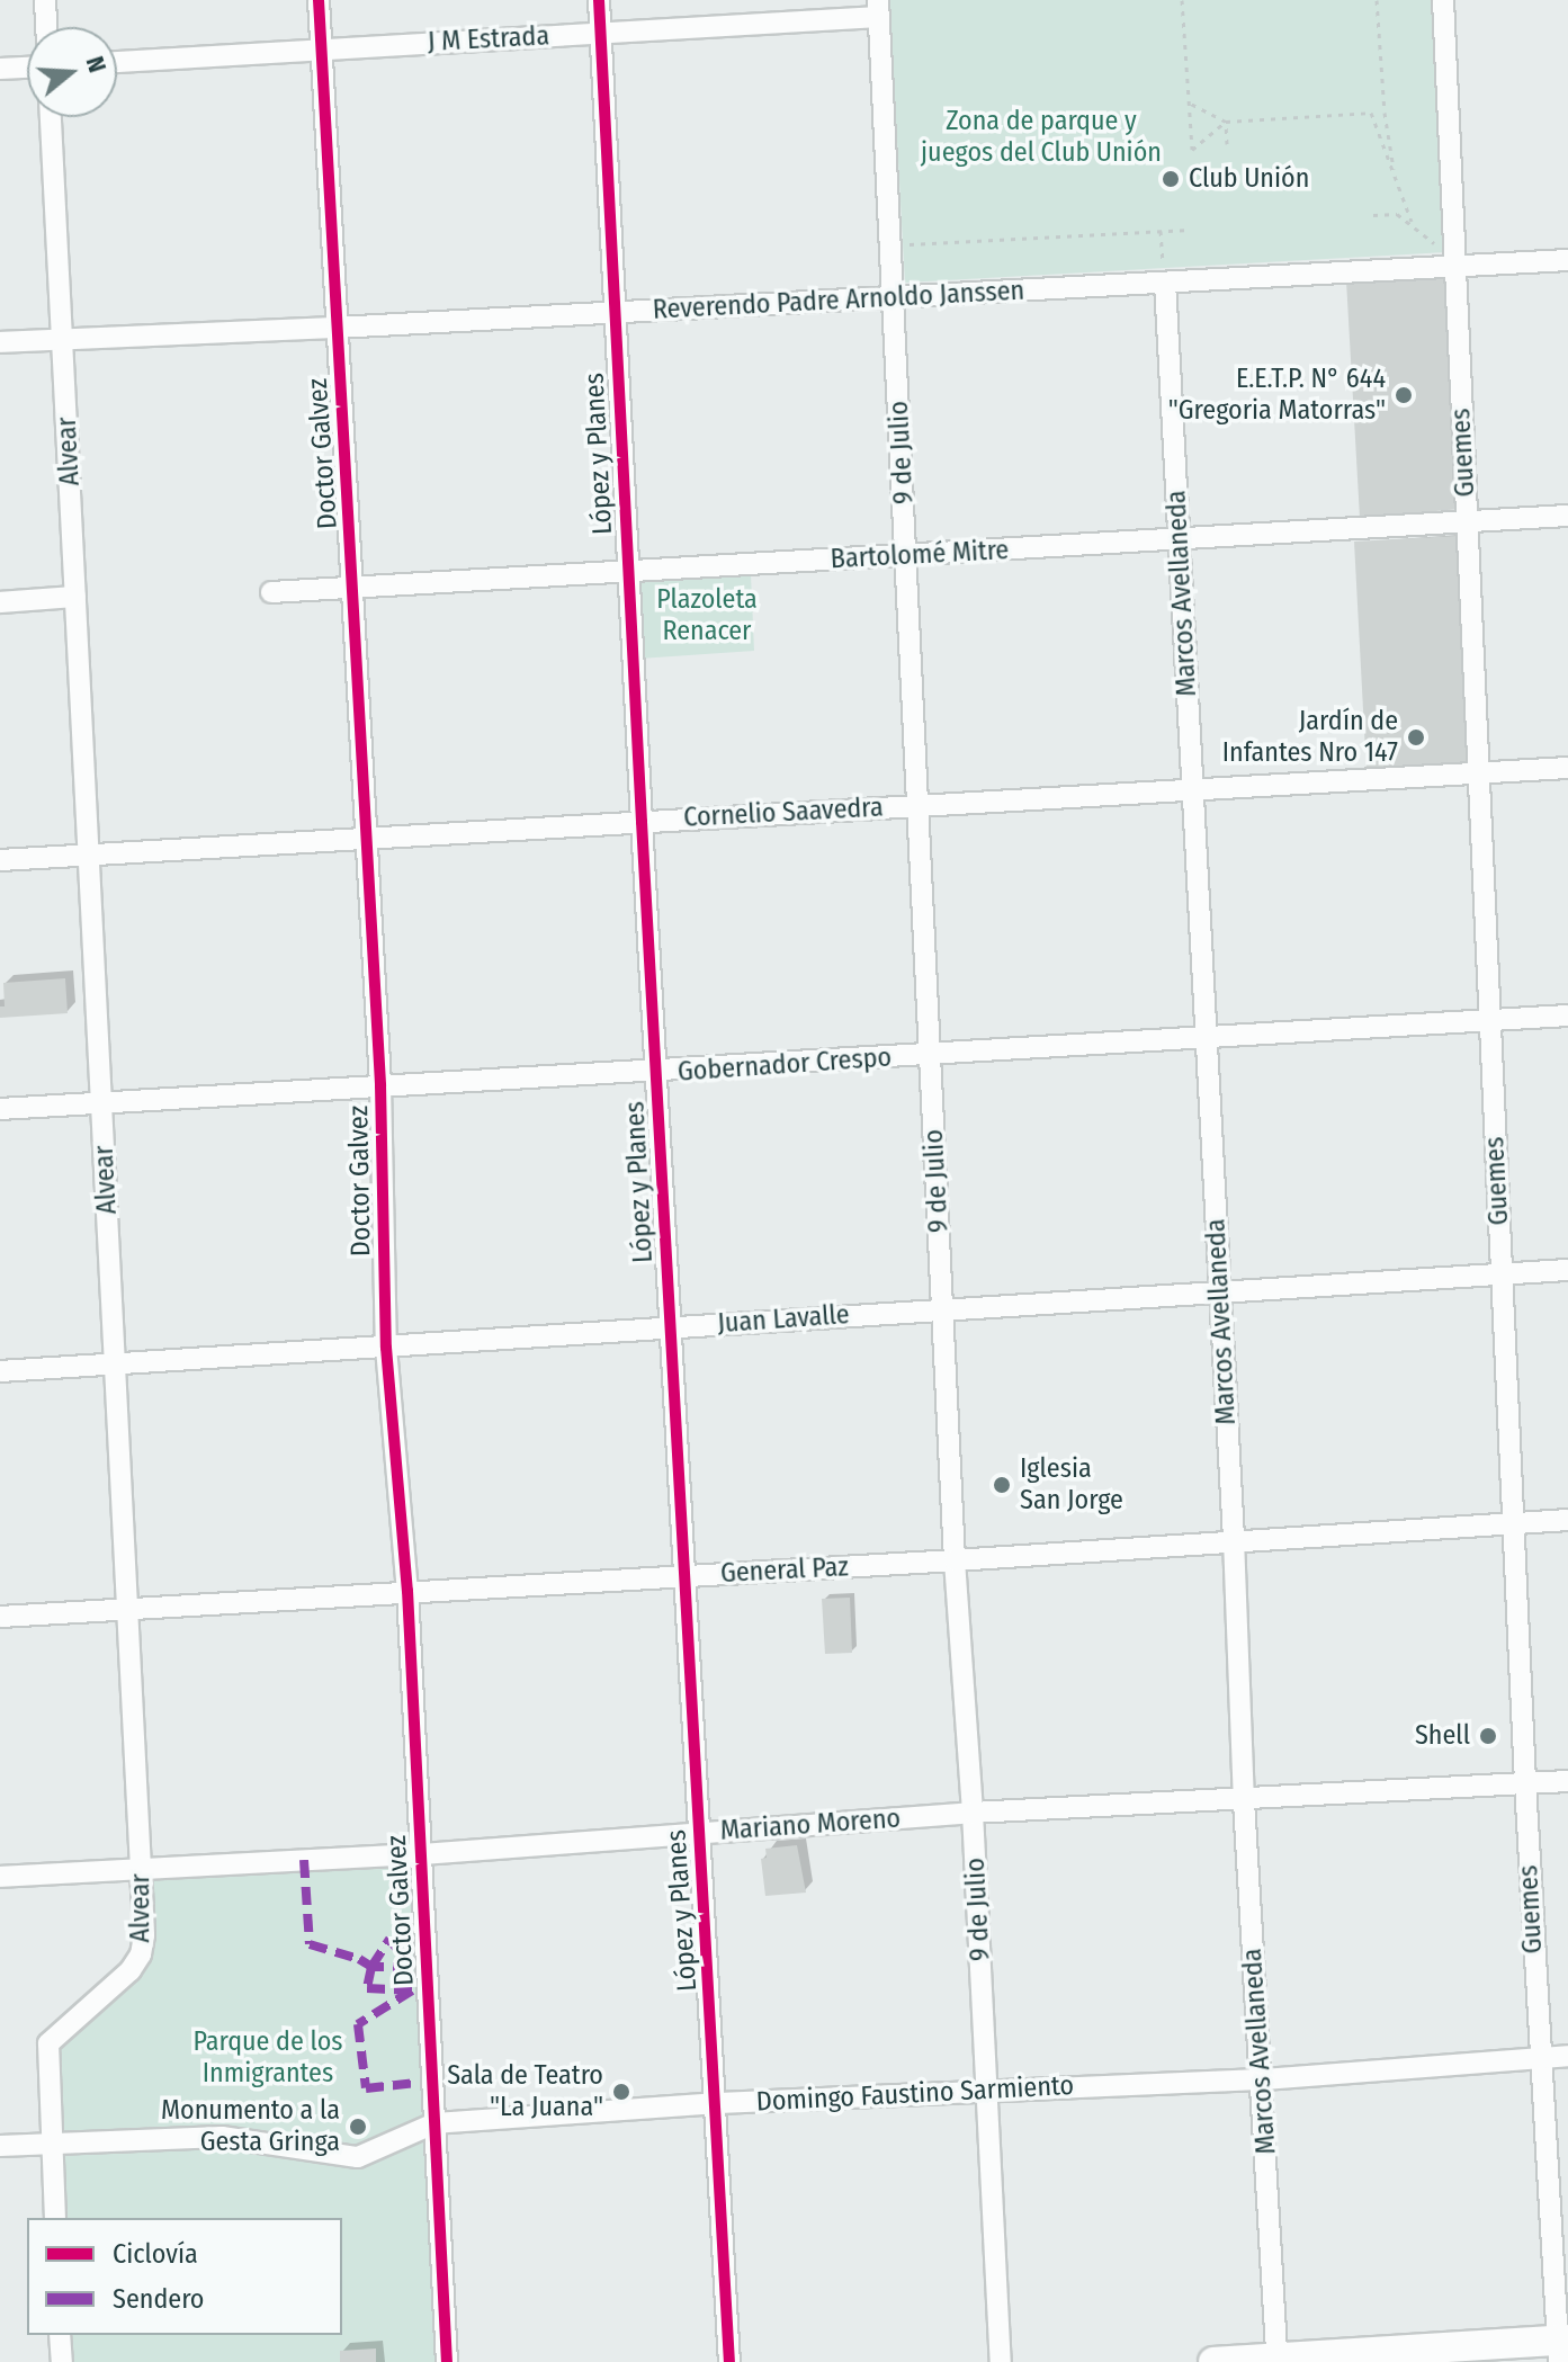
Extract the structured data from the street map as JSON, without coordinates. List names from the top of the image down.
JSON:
{
  "streets": {
    "street": [
      "J M Estrada",
      "Reverendo Padre Arnoldo Janssen",
      "Alvear",
      "9 de Julio",
      "Guemes",
      "Doctor Galvez",
      "López y Planes",
      "Bartolomé Mitre",
      "Marcos Avellaneda",
      "Cornelio Saavedra",
      "Gobernador Crespo",
      "Juan Lavalle",
      "General Paz",
      "Mariano Moreno",
      "Domingo Faustino Sarmiento"
    ]
  },
  "crossings": [
    ["J M Estrada", "9 de Julio"],
    ["J M Estrada", "Doctor Galvez"],
    ["J M Estrada", "López y Planes"],
    ["Reverendo Padre Arnoldo Janssen", "Alvear"],
    ["Reverendo Padre Arnoldo Janssen", "9 de Julio"],
    ["Reverendo Padre Arnoldo Janssen", "Guemes"],
    ["Reverendo Padre Arnoldo Janssen", "Doctor Galvez"],
    ["Reverendo Padre Arnoldo Janssen", "López y Planes"],
    ["Reverendo Padre Arnoldo Janssen", "Marcos Avellaneda"],
    ["Alvear", "Cornelio Saavedra"],
    ["Alvear", "Gobernador Crespo"],
    ["Alvear", "Juan Lavalle"],
    ["Alvear", "General Paz"],
    ["Alvear", "Mariano Moreno"],
    ["Alvear", "Domingo Faustino Sarmiento"],
    ["9 de Julio", "Bartolomé Mitre"],
    ["9 de Julio", "Cornelio Saavedra"],
    ["9 de Julio", "Gobernador Crespo"],
    ["9 de Julio", "Juan Lavalle"],
    ["9 de Julio", "General Paz"],
    ["9 de Julio", "Mariano Moreno"],
    ["9 de Julio", "Domingo Faustino Sarmiento"],
    ["Guemes", "Bartolomé Mitre"],
    ["Guemes", "Cornelio Saavedra"],
    ["Guemes", "Gobernador Crespo"],
    ["Guemes", "Juan Lavalle"],
    ["Guemes", "General Paz"],
    ["Guemes", "Mariano Moreno"],
    ["Guemes", "Domingo Faustino Sarmiento"],
    ["Doctor Galvez", "Bartolomé Mitre"],
    ["Doctor Galvez", "Cornelio Saavedra"],
    ["Doctor Galvez", "Gobernador Crespo"],
    ["Doctor Galvez", "Juan Lavalle"],
    ["Doctor Galvez", "General Paz"],
    ["Doctor Galvez", "Mariano Moreno"],
    ["Doctor Galvez", "Domingo Faustino Sarmiento"],
    ["López y Planes", "Bartolomé Mitre"],
    ["López y Planes", "Cornelio Saavedra"],
    ["López y Planes", "Gobernador Crespo"],
    ["López y Planes", "Juan Lavalle"],
    ["López y Planes", "General Paz"],
    ["López y Planes", "Mariano Moreno"],
    ["López y Planes", "Domingo Faustino Sarmiento"],
    ["Bartolomé Mitre", "Marcos Avellaneda"],
    ["Marcos Avellaneda", "Cornelio Saavedra"],
    ["Marcos Avellaneda", "Gobernador Crespo"],
    ["Marcos Avellaneda", "Juan Lavalle"],
    ["Marcos Avellaneda", "General Paz"],
    ["Marcos Avellaneda", "Mariano Moreno"],
    ["Marcos Avellaneda", "Domingo Faustino Sarmiento"]
  ],
  "parks": ["Zona de parque y juegos del Club Unión", "Plazoleta Renacer", "Parque de los Inmigrantes"],
  "places": [
    "Club Unión",
    "E.E.T.P. N° 644 \"Gregoria Matorras\"",
    "Jardín de Infantes Nro 147",
    "Iglesia San Jorge",
    "Shell",
    "Sala de Teatro \"La Juana\"",
    "Monumento a la Gesta Gringa"
  ],
  "legend": ["Ciclovía", "Sendero"],
  "north": "right"
}
